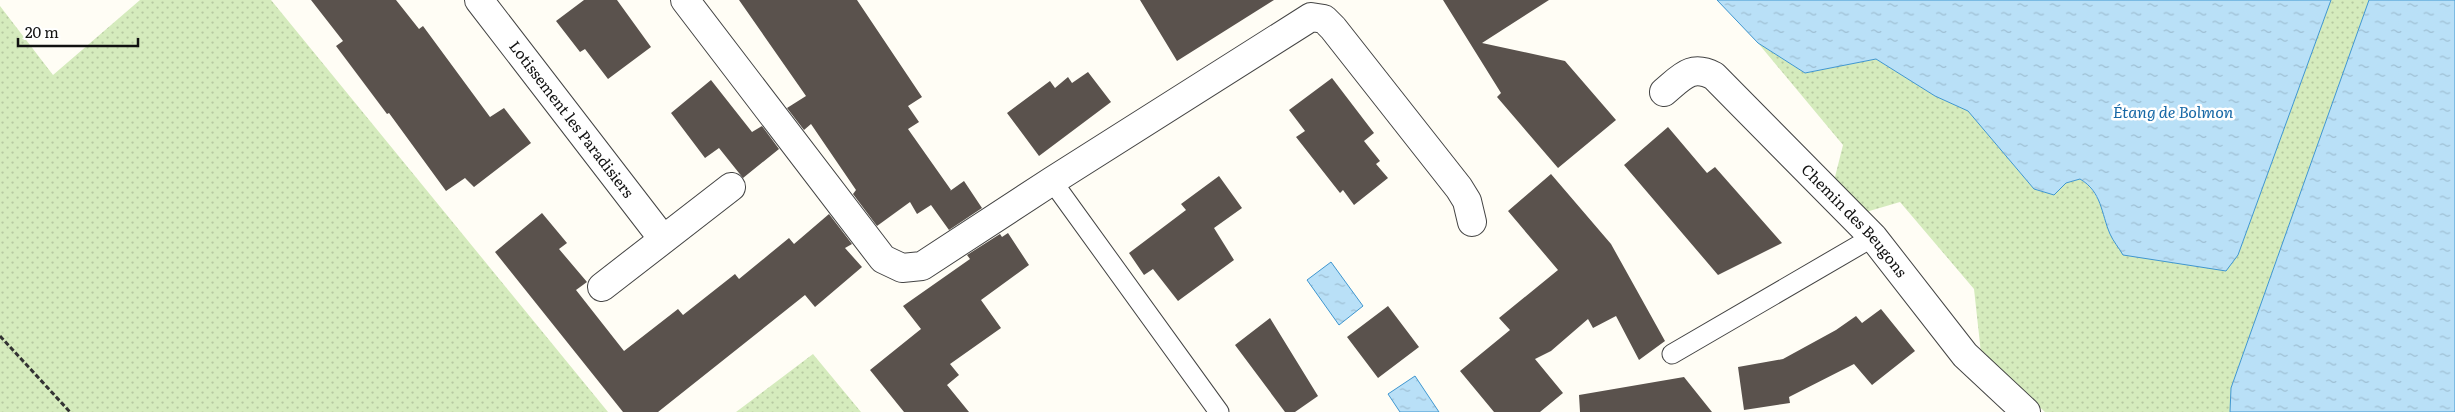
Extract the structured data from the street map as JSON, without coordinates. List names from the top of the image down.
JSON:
{
  "streets": {
    "street": ["Lotissement les Paradisiers", "Chemin des Beugons"]
  },
  "water": ["Étang de Bolmon"],
  "scale_bar": "20 m"
}
